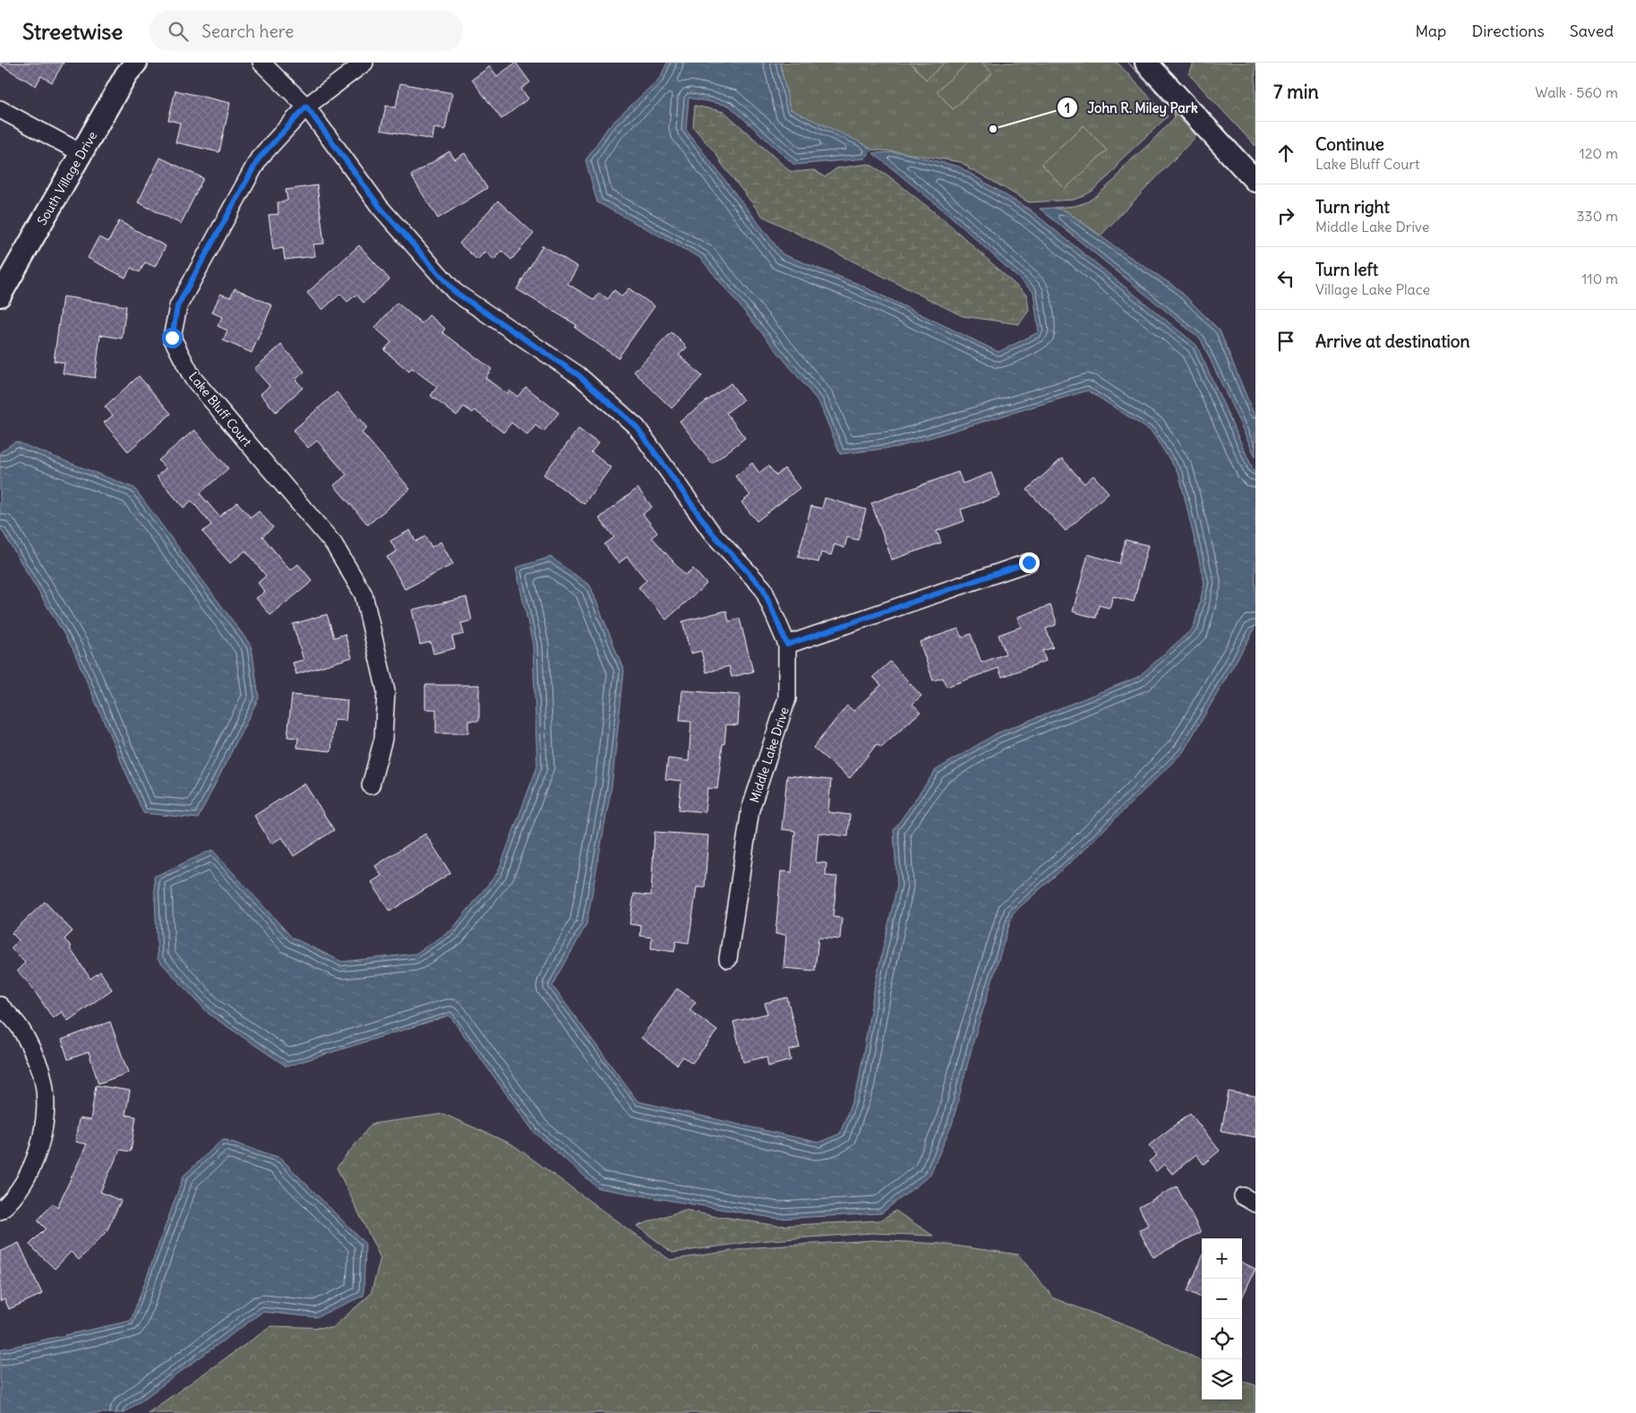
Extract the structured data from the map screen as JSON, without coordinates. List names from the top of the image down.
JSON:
{
  "streets": {
    "street": ["South Village Drive", "Lake Bluff Court", "Middle Lake Drive"]
  },
  "crossings": [
    ["Lake Bluff Court", "Middle Lake Drive"]
  ],
  "places": ["John R. Miley Park"],
  "page": {
    "header": "Streetwise",
    "search": "Search here",
    "nav": ["Map", "Directions", "Saved"],
    "heading": ["7 min", "Walk · 560 m"],
    "list": [
      ["Continue", "Lake Bluff Court", "120 m"],
      ["Turn right", "Middle Lake Drive", "330 m"],
      ["Turn left", "Village Lake Place", "110 m"],
      "Arrive at destination"
    ],
    "map_buttons": ["+", "−"]
  }
}
